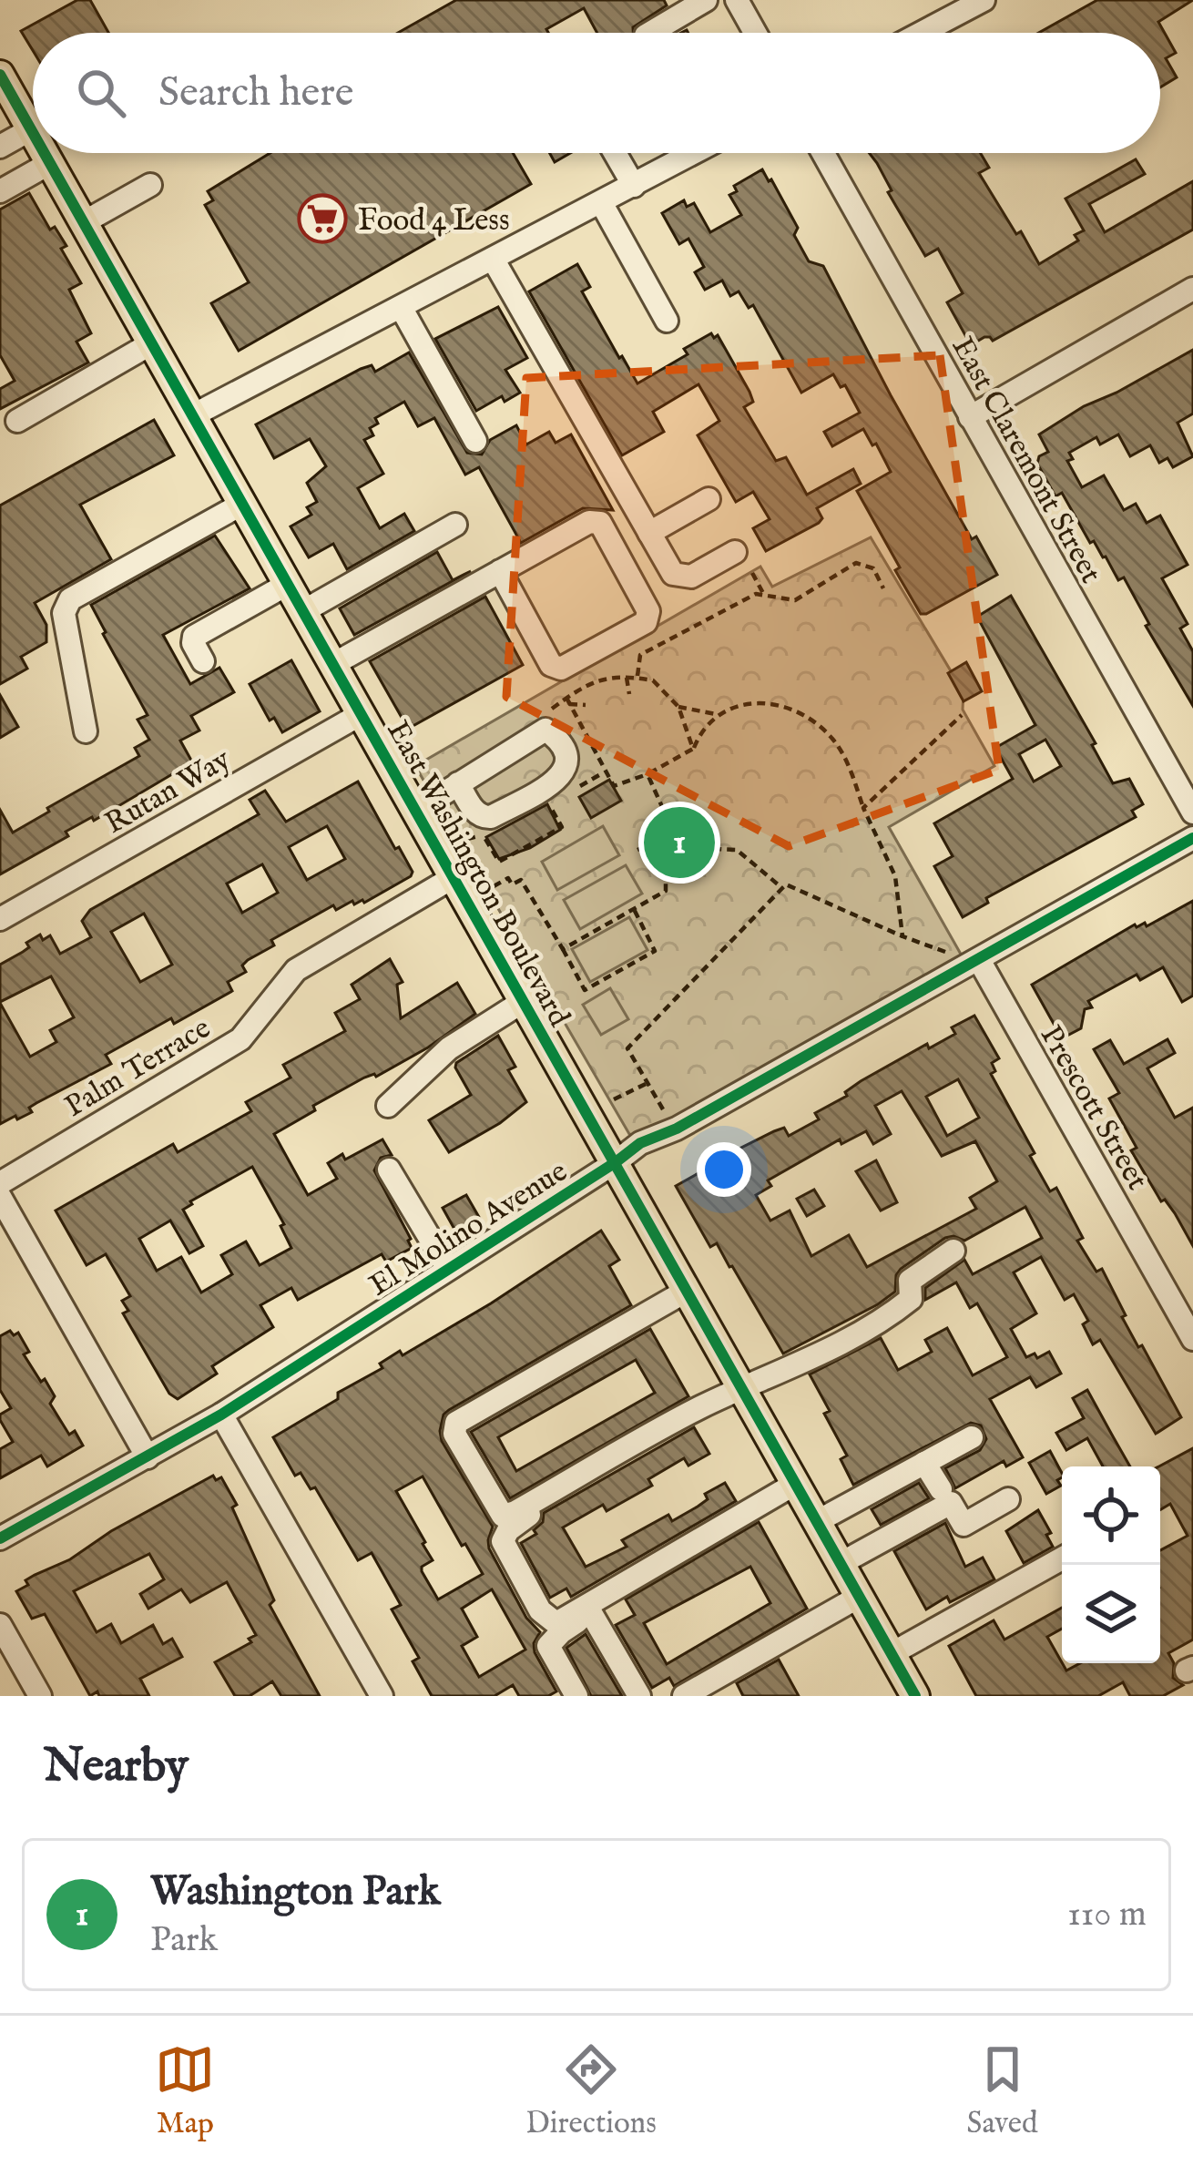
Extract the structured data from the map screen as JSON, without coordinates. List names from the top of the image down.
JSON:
{
  "streets": {
    "main road": ["East Washington Boulevard"],
    "street": [
      "East Claremont Street",
      "Rutan Way",
      "Palm Terrace",
      "Prescott Street",
      "El Molino Avenue"
    ]
  },
  "crossings": [
    ["Rutan Way", "East Washington Boulevard"],
    ["East Washington Boulevard", "Palm Terrace"],
    ["East Washington Boulevard", "El Molino Avenue"],
    ["Prescott Street", "El Molino Avenue"]
  ],
  "places": {
    "supermarket": ["Food 4 Less"]
  },
  "page": {
    "search": "Search here",
    "pins": "1",
    "heading": "Nearby",
    "list": [
      {
        "mark": "1",
        "name": "Washington Park",
        "note": "Park",
        "value": "110 m"
      }
    ],
    "nav": ["Map", "Directions", "Saved"]
  }
}
